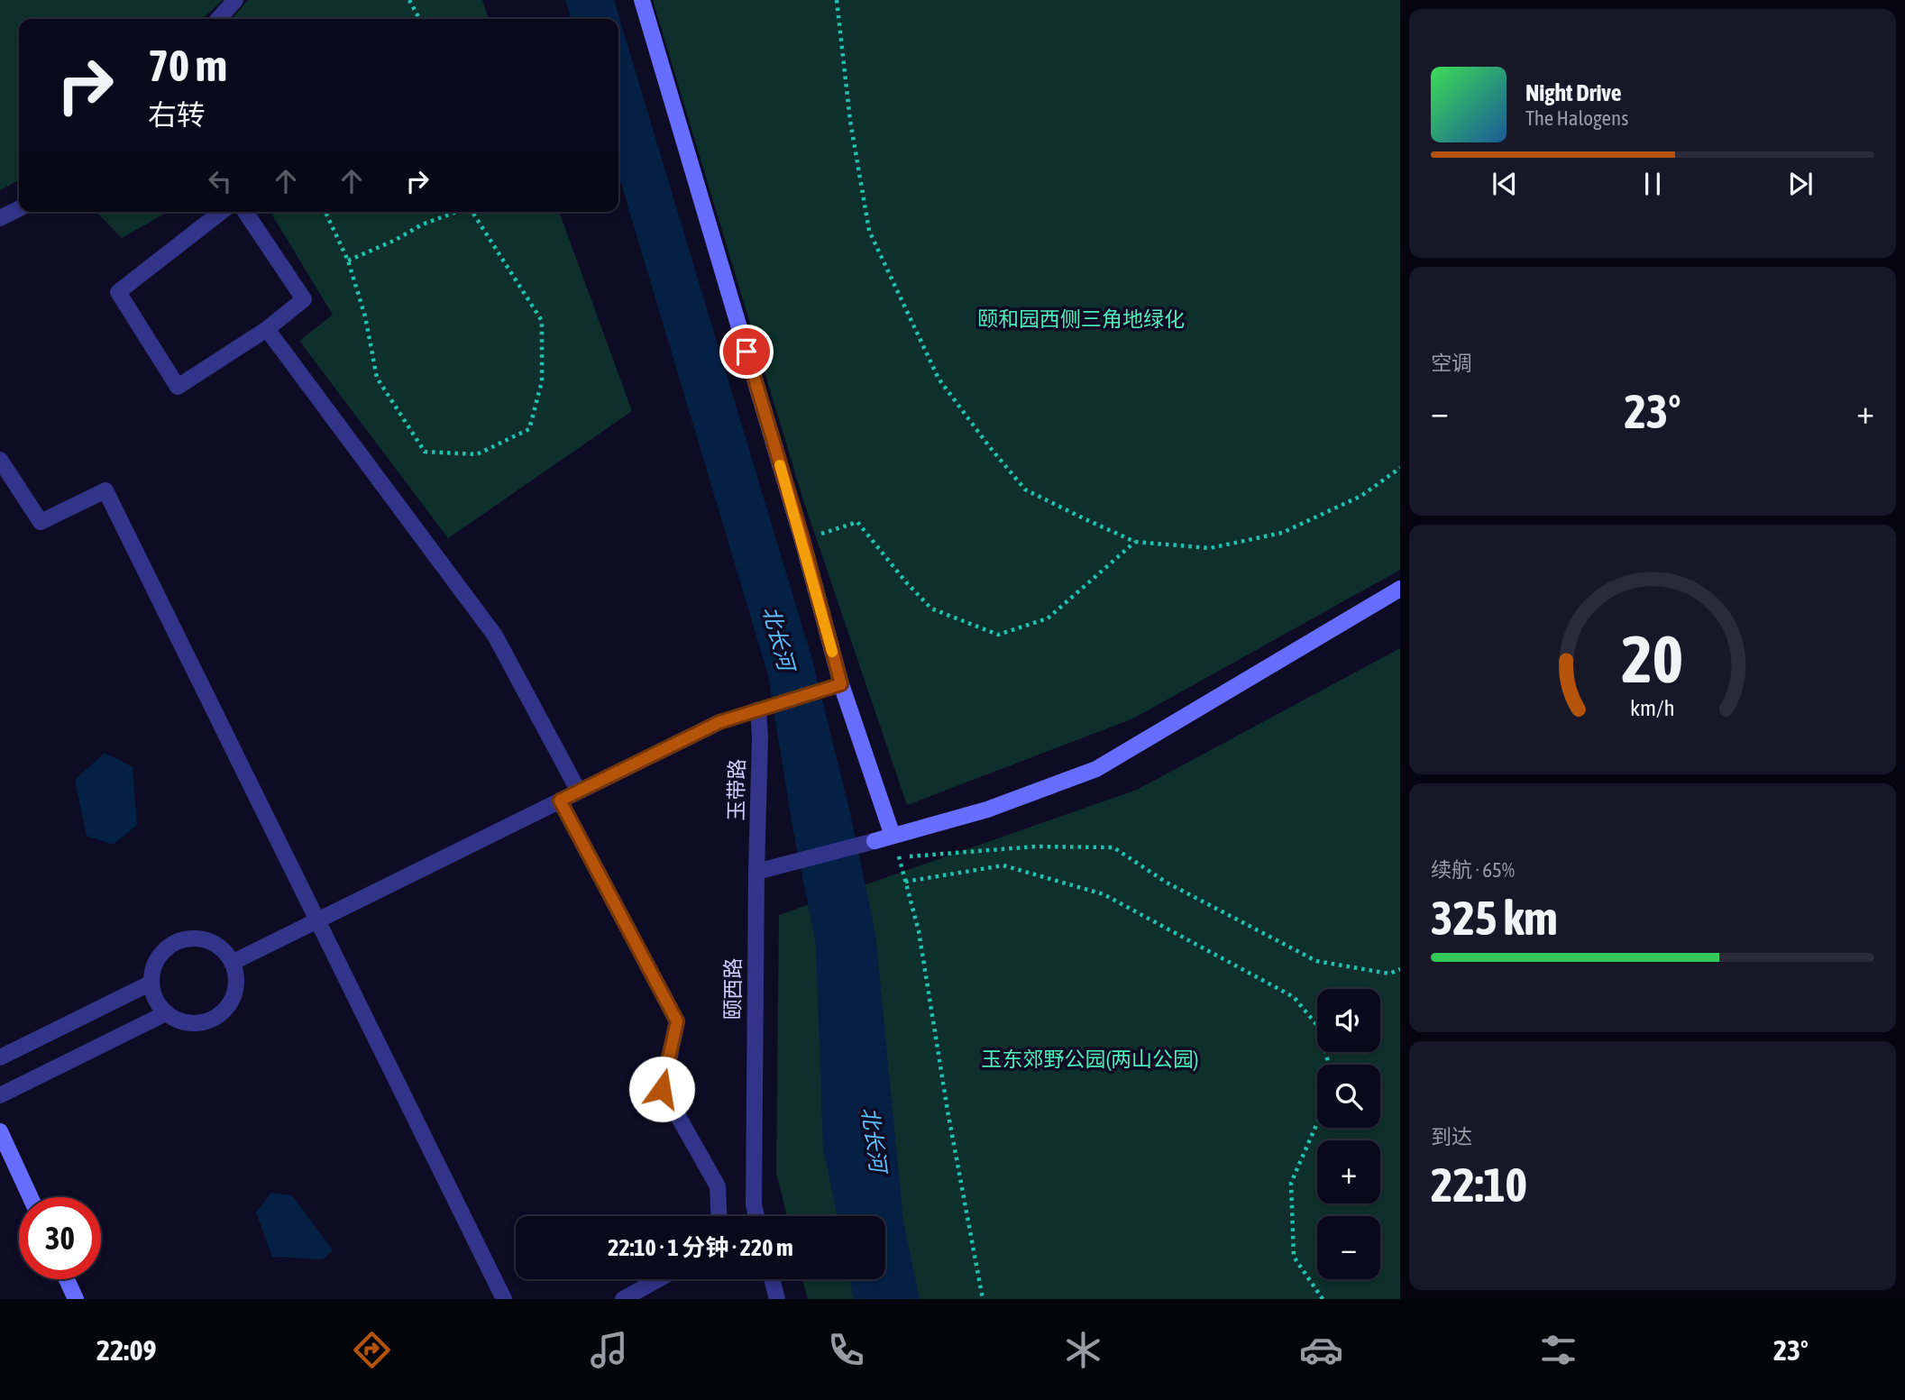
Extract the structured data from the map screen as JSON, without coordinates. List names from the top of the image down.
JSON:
{
  "streets": {
    "street": ["玉带路", "颐西路"]
  },
  "crossings": [
    ["玉带路", "颐西路"]
  ],
  "water": ["北长河"],
  "parks": ["颐和园西侧三角地绿化", "玉东郊野公园(两山公园)"],
  "page": {
    "turn": ["70 m", "右转"],
    "song": ["Night Drive", "The Halogens"],
    "tile": [
      "空调",
      ["续航 · 65%", "325 km"],
      ["到达", "22:10"]
    ],
    "heat": ["−", "23°", "+"],
    "map_buttons": ["+", "−"],
    "limit": "30",
    "trip": "22:10 · 1 分钟 · 220 m",
    "tabs": ["22:09", "23°"],
    "gauge": ["20", "km/h"]
  }
}
